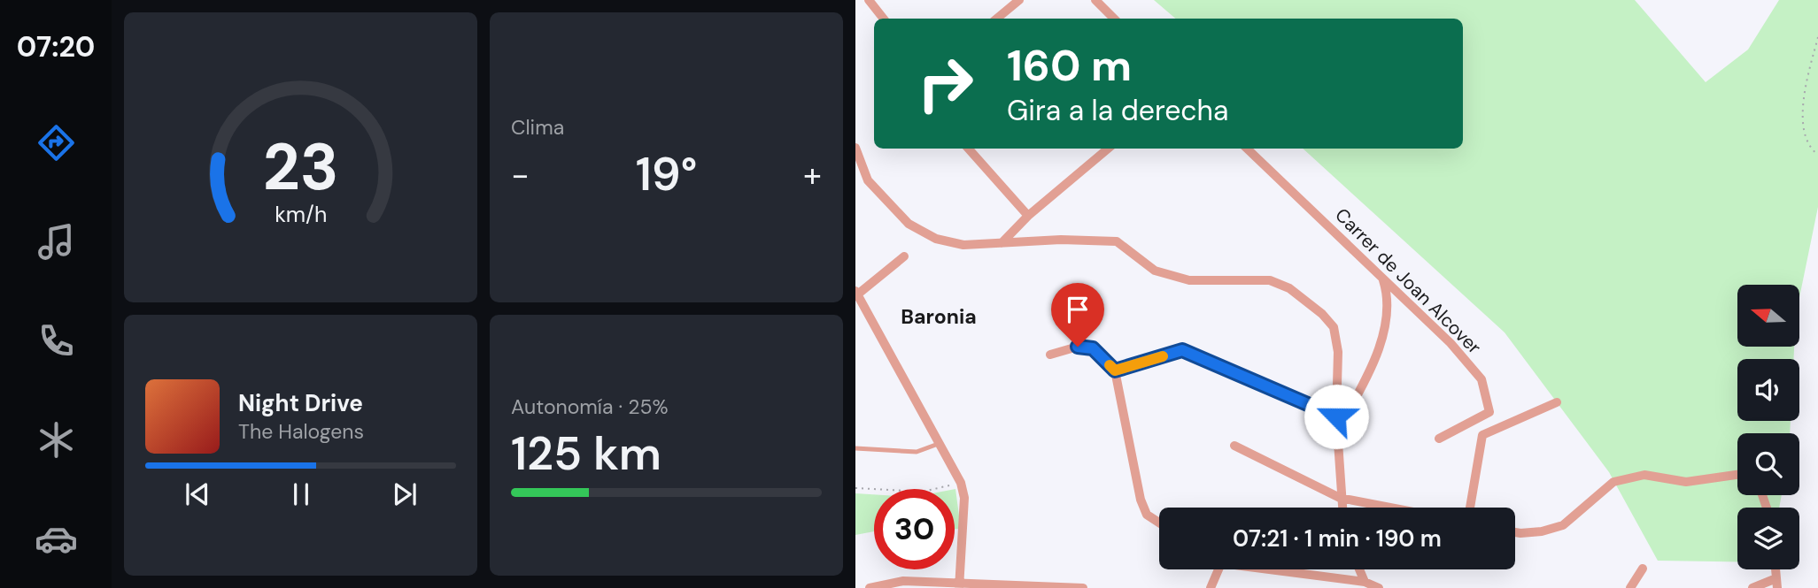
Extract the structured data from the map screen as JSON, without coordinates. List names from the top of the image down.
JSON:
{
  "streets": {
    "street": ["Carrer de Joan Alcover"]
  },
  "districts": ["Baronia"],
  "north": "left",
  "page": {
    "tabs": "07:20",
    "tile": [
      "Clima",
      ["Autonomía · 25%", "125 km"]
    ],
    "turn": ["160 m", "Gira a la derecha"],
    "heat": ["−", "19°", "+"],
    "song": ["Night Drive", "The Halogens"],
    "limit": "30",
    "trip": "07:21 · 1 min · 190 m",
    "gauge": ["23", "km/h"]
  }
}
